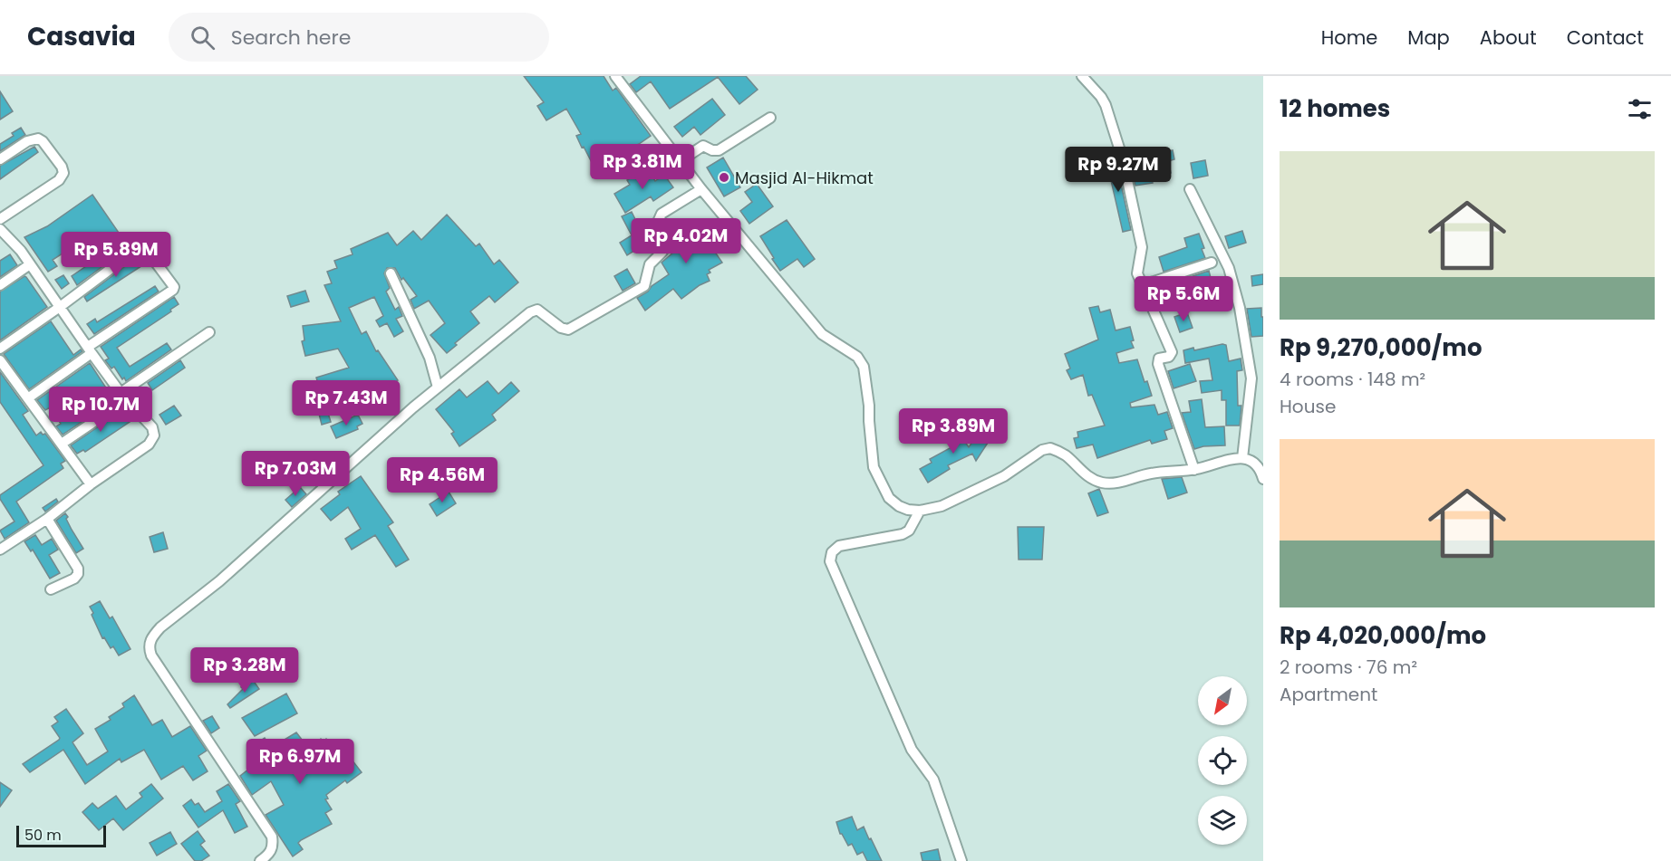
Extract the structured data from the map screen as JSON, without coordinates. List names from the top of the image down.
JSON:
{
  "places": ["Masjid Al-Hikmat"],
  "scale_bar": "50 m",
  "north": "bottom left",
  "page": {
    "header": "Casavia",
    "search": "Search here",
    "nav": [
      "Home",
      "Map",
      "About",
      "Contact"
    ],
    "heading": "12 homes",
    "list": [
      {
        "name": "Rp 9,270,000/mo",
        "note": "4 rooms · 148 m² · House"
      },
      {
        "name": "Rp 4,020,000/mo",
        "note": "2 rooms · 76 m² · Apartment"
      }
    ],
    "price": [
      "Rp 3.81M",
      "Rp 9.27M",
      "Rp 4.02M",
      "Rp 5.89M",
      "Rp 5.6M",
      "Rp 7.43M",
      "Rp 10.7M",
      "Rp 3.89M",
      "Rp 7.03M",
      "Rp 4.56M",
      "Rp 3.28M",
      "Rp 6.97M"
    ],
    "scale": "50 m"
  }
}
